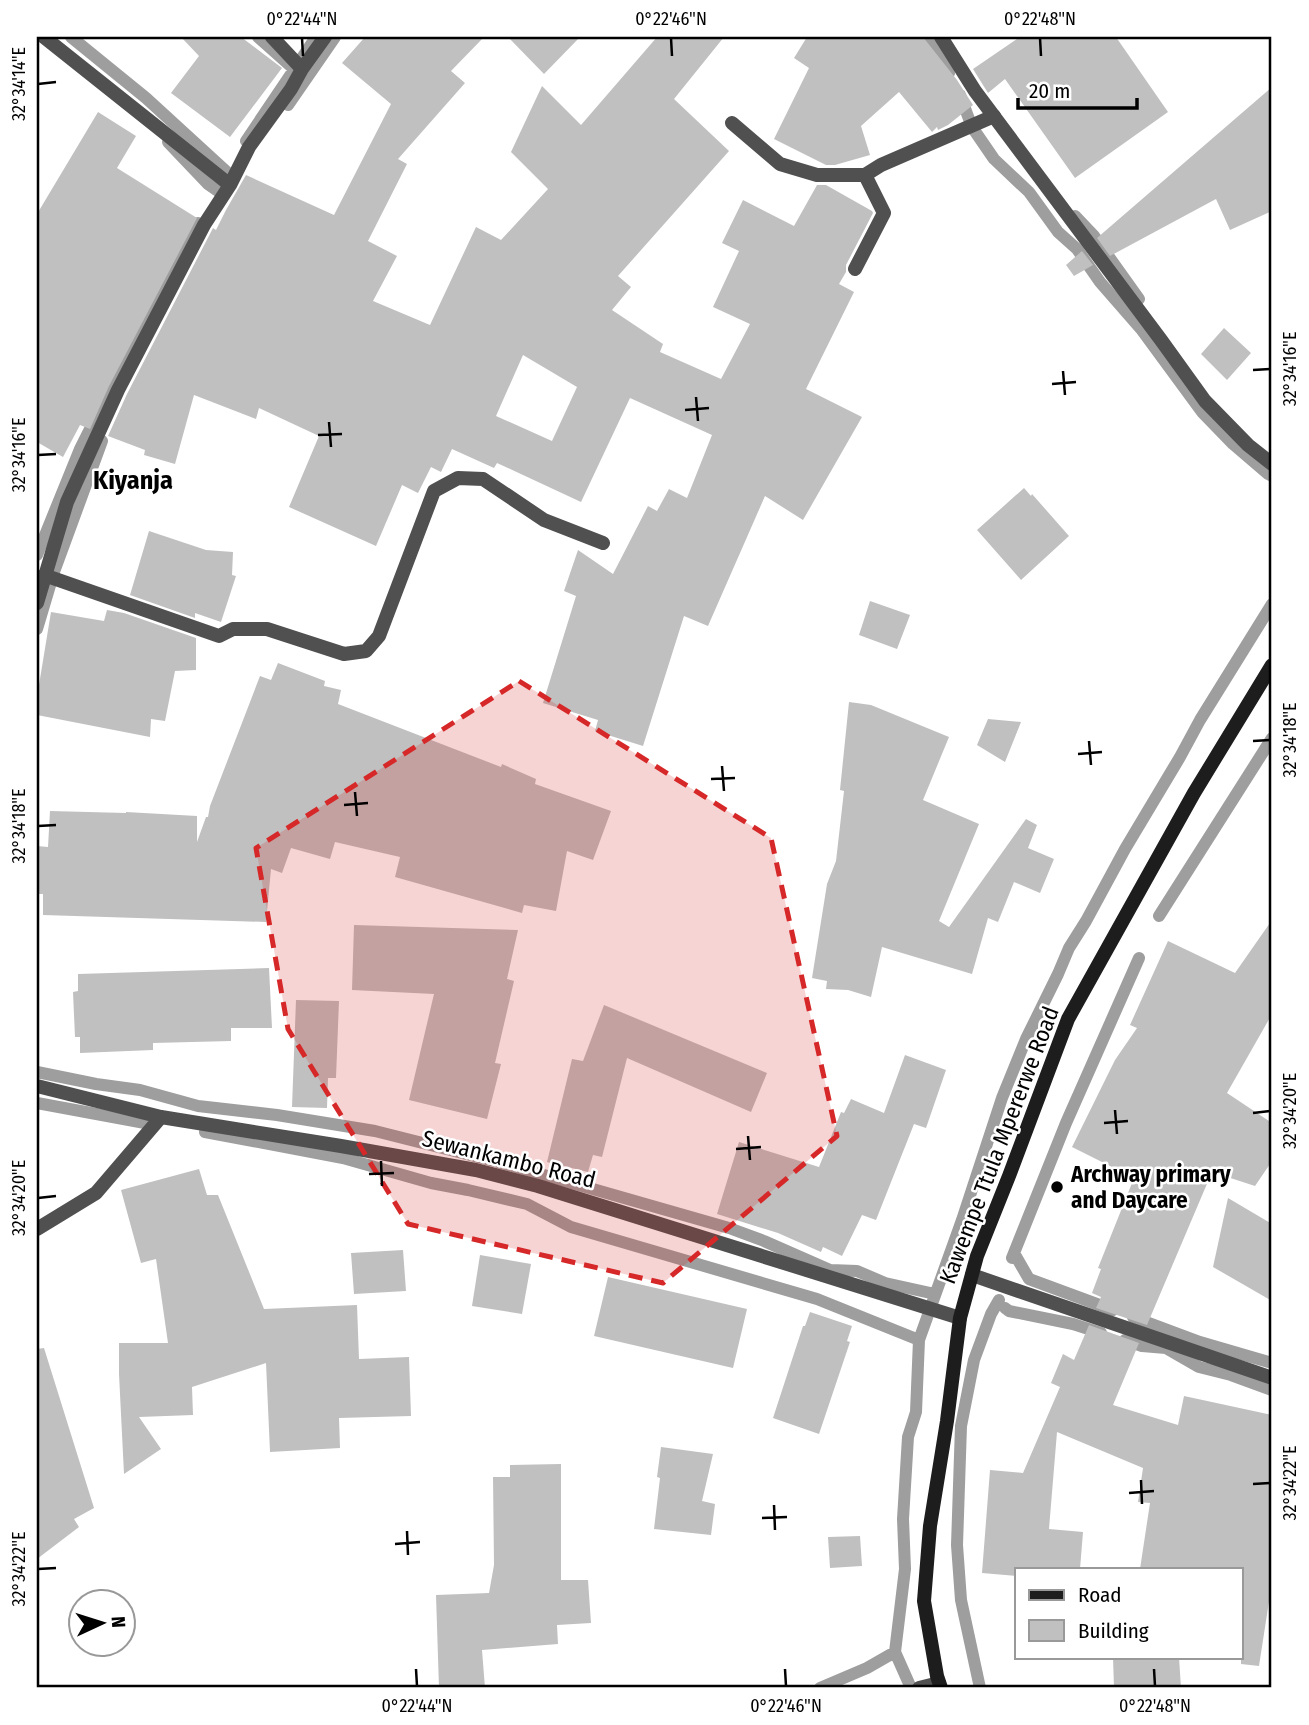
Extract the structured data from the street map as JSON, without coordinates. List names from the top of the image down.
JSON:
{
  "streets": {
    "street": ["Kawempe Ttula Mpererwe Road", "Sewankambo Road"]
  },
  "crossings": [
    ["Kawempe Ttula Mpererwe Road", "Sewankambo Road"]
  ],
  "districts": ["Kiyanja"],
  "places": ["Archway primary and Daycare"],
  "legend": ["Road", "Building"],
  "scale_bar": "20 m",
  "north": "right",
  "coordinates": [
    "0°22'44\"N",
    "0°22'46\"N",
    "0°22'48\"N",
    "32°34'14\"E",
    "32°34'16\"E",
    "32°34'18\"E",
    "32°34'20\"E",
    "32°34'22\"E"
  ]
}
